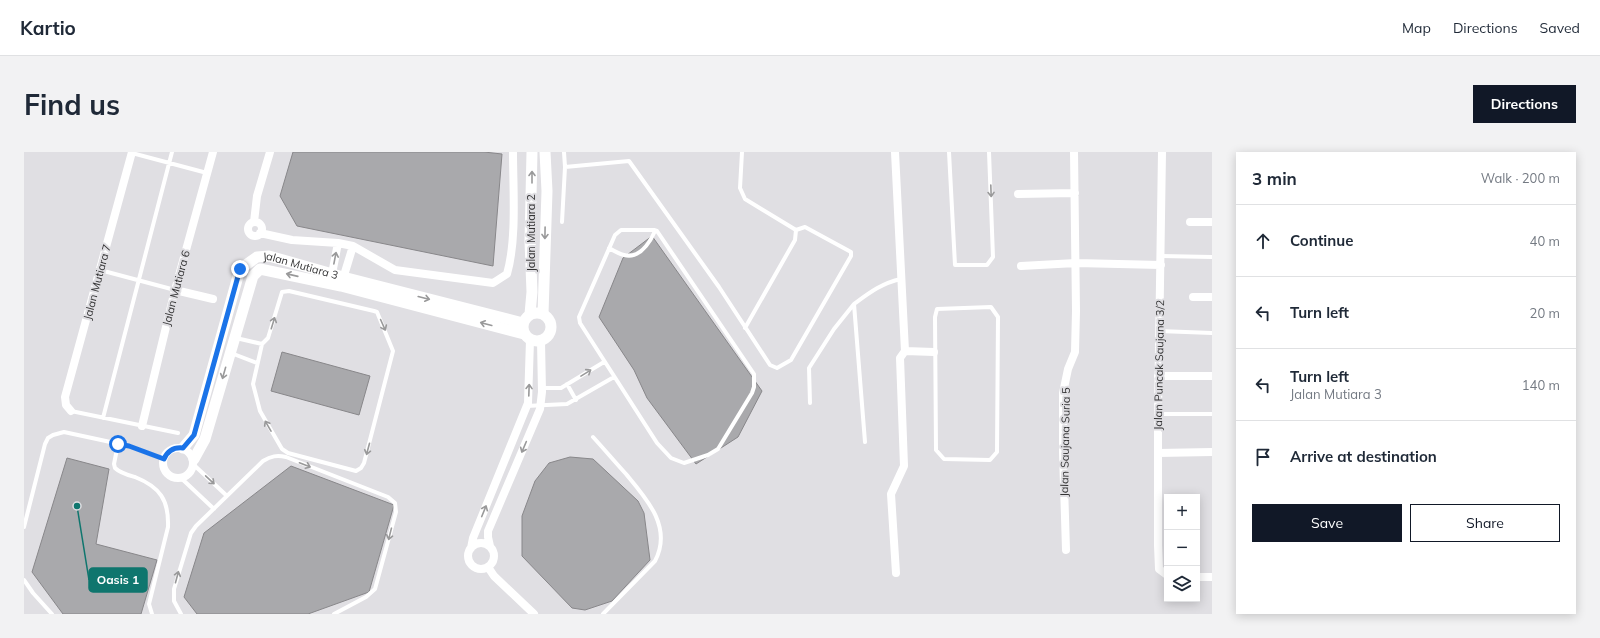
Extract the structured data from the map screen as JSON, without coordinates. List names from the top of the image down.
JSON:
{
  "streets": {
    "street": [
      "Jalan Mutiara 2",
      "Jalan Mutiara 3",
      "Jalan Mutiara 7",
      "Jalan Mutiara 6",
      "Jalan Puncak Saujana 3/2",
      "Jalan Saujana Suria 5"
    ]
  },
  "crossings": [
    ["Jalan Mutiara 2", "Jalan Mutiara 3"]
  ],
  "places": ["Oasis 1"],
  "page": {
    "header": "Kartio",
    "nav": ["Map", "Directions", "Saved"],
    "buttons": [
      "Directions",
      ["Save", "Share"]
    ],
    "title": "Find us",
    "heading": ["3 min", "Walk · 200 m"],
    "list": [
      ["Continue", "40 m"],
      ["Turn left", "20 m"],
      ["Turn left", "Jalan Mutiara 3", "140 m"],
      "Arrive at destination"
    ],
    "map_buttons": ["+", "−"]
  }
}
